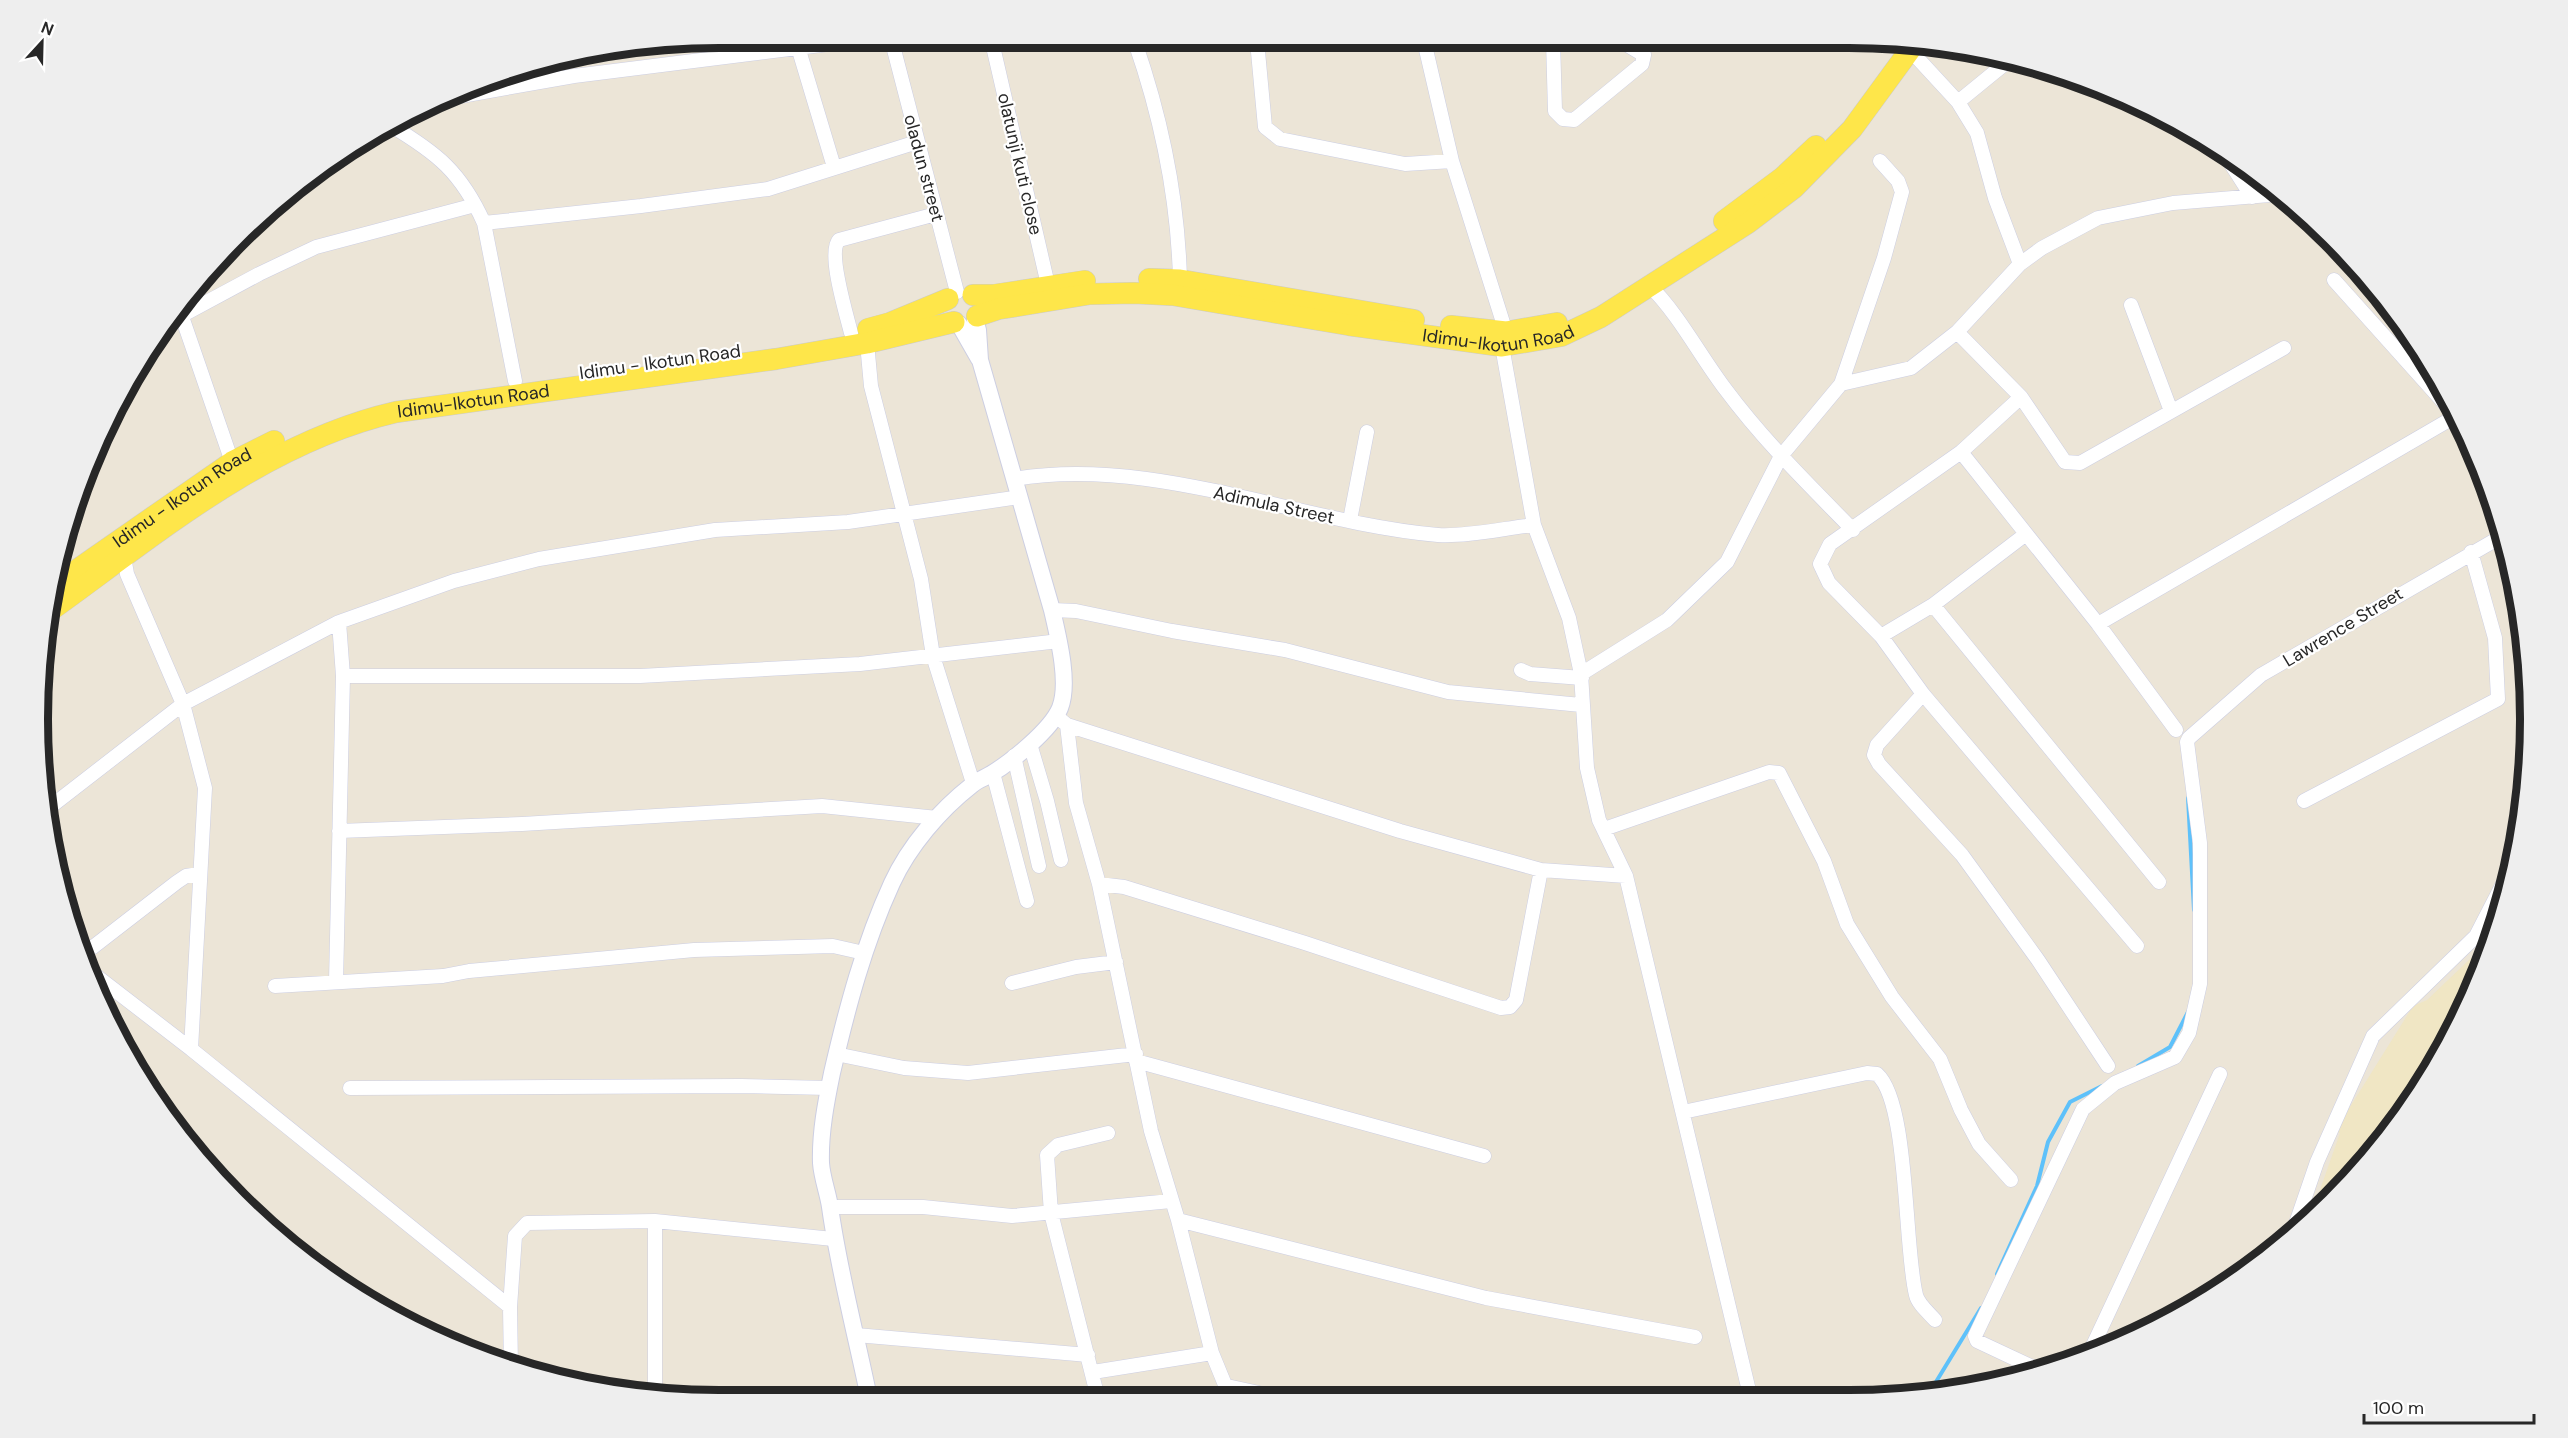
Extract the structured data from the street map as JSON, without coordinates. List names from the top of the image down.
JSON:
{
  "streets": {
    "main road": ["Idimu-Ikotun Road", "Idimu - Ikotun Road"],
    "street": [
      "olatunji kuti close",
      "oladun street",
      "Adimula Street",
      "Lawrence Street"
    ]
  },
  "crossings": [
    ["olatunji kuti close", "Idimu-Ikotun Road"],
    ["oladun street", "Idimu-Ikotun Road"],
    ["Idimu-Ikotun Road", "Idimu - Ikotun Road"]
  ],
  "scale_bar": "100 m",
  "north": "top"
}
